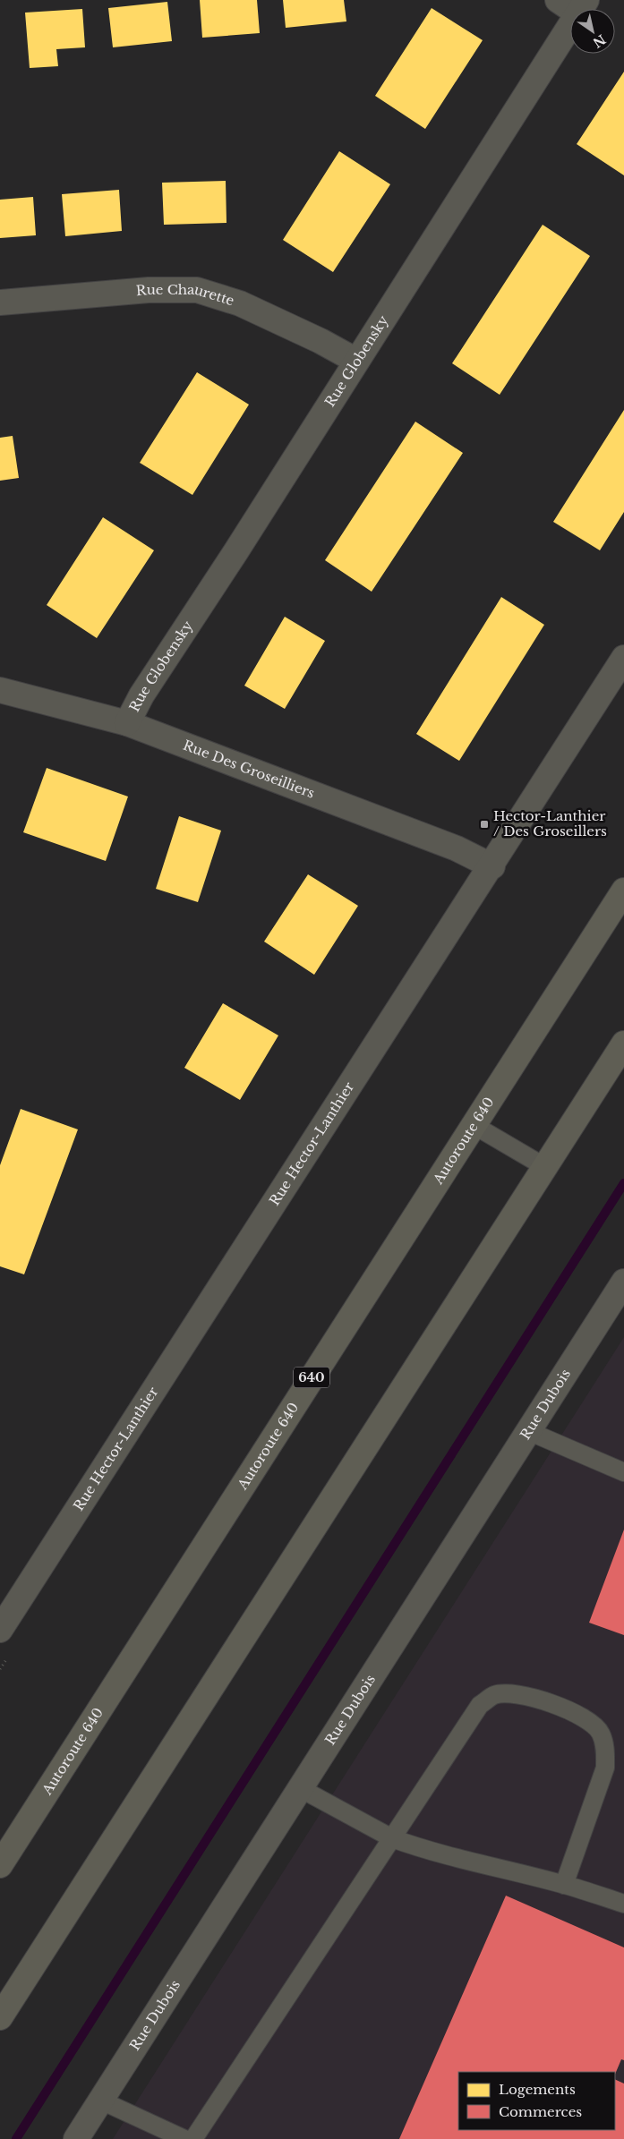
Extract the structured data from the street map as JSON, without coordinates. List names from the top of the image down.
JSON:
{
  "streets": {
    "highway": ["Autoroute 640", "640"],
    "street": [
      "Rue Chaurette",
      "Rue Globensky",
      "Rue Des Groseilliers",
      "Rue Hector-Lanthier",
      "Rue Dubois"
    ]
  },
  "crossings": [
    ["Rue Chaurette", "Rue Globensky"],
    ["Rue Globensky", "Rue Des Groseilliers"],
    ["Rue Des Groseilliers", "Rue Hector-Lanthier"]
  ],
  "places": {
    "transit": ["Hector-Lanthier / Des Groseillers"]
  },
  "legend": ["Logements", "Commerces"],
  "north": "bottom right"
}
